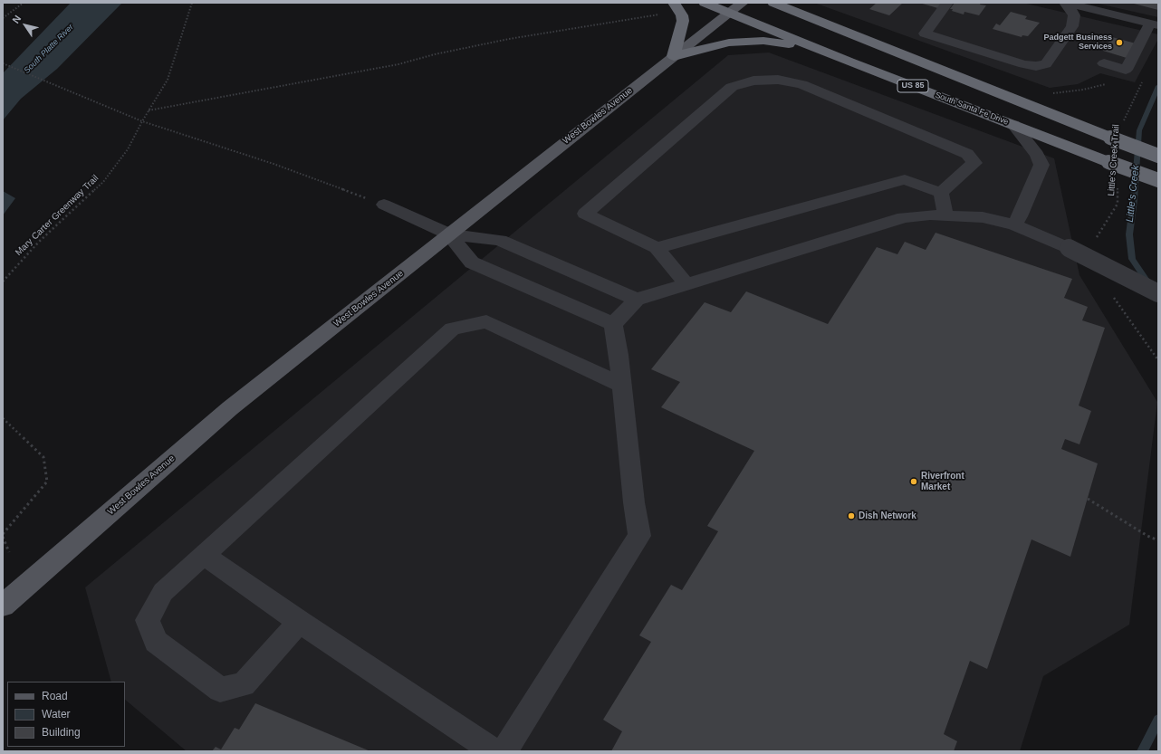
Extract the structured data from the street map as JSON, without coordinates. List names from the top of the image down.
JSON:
{
  "streets": {
    "highway": ["US 85", "South Santa Fe Drive"],
    "main road": ["West Bowles Avenue"],
    "path": ["Little's Creek Trail", "Mary Carter Greenway Trail"]
  },
  "crossings": [
    ["South Santa Fe Drive", "West Bowles Avenue"]
  ],
  "water": ["South Platte River", "Little's Creek"],
  "places": ["Padgett Business Services", "Riverfront Market", "Dish Network"],
  "legend": ["Road", "Water", "Building"],
  "north": "top left"
}
